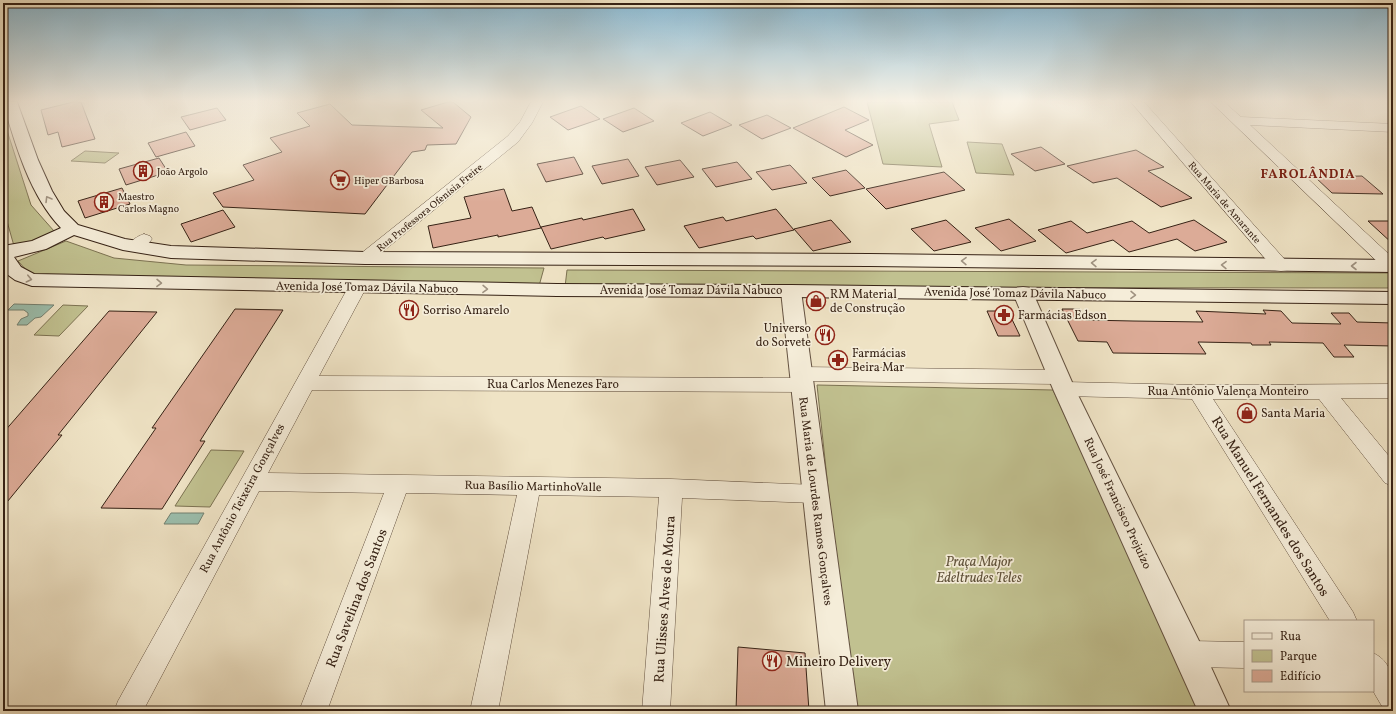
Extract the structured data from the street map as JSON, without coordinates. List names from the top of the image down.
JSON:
{
  "streets": {
    "main road": ["Avenida José Tomaz Dávila Nabuco", "Rua Maria de Lourdes Ramos Gonçalves", "Rua José Francisco Prejuízo"],
    "street": [
      "Rua Maria de Amarante",
      "Rua Professora Ofenísia Freire",
      "Rua Carlos Menezes Faro",
      "Rua Antônio Valença Monteiro",
      "Rua Basílio MartinhoValle",
      "Rua Antônio Teixeira Gonçalves",
      "Rua Manuel Fernandes dos Santos",
      "Rua Savelina dos Santos",
      "Rua Ulisses Alves de Moura"
    ]
  },
  "crossings": [
    ["Avenida José Tomaz Dávila Nabuco", "Rua Antônio Teixeira Gonçalves"],
    ["Avenida José Tomaz Dávila Nabuco", "Rua Maria de Lourdes Ramos Gonçalves"],
    ["Avenida José Tomaz Dávila Nabuco", "Rua José Francisco Prejuízo"],
    ["Rua Carlos Menezes Faro", "Rua Antônio Valença Monteiro"],
    ["Rua Carlos Menezes Faro", "Rua Antônio Teixeira Gonçalves"],
    ["Rua Carlos Menezes Faro", "Rua Maria de Lourdes Ramos Gonçalves"],
    ["Rua Carlos Menezes Faro", "Rua José Francisco Prejuízo"],
    ["Rua Antônio Valença Monteiro", "Rua José Francisco Prejuízo"],
    ["Rua Antônio Valença Monteiro", "Rua Manuel Fernandes dos Santos"],
    ["Rua Basílio MartinhoValle", "Rua Antônio Teixeira Gonçalves"],
    ["Rua Basílio MartinhoValle", "Rua Maria de Lourdes Ramos Gonçalves"],
    ["Rua Basílio MartinhoValle", "Rua Savelina dos Santos"],
    ["Rua Basílio MartinhoValle", "Rua Ulisses Alves de Moura"]
  ],
  "districts": ["FAROLÂNDIA"],
  "parks": ["Praça Major Edeltrudes Teles"],
  "places": {
    "building": ["João Argolo", "Maestro Carlos Magno"],
    "supermarket": ["Hiper GBarbosa"],
    "shop": ["RM Material de Construção", "Santa Maria"],
    "restaurant": ["Sorriso Amarelo", "Universo do Sorvete", "Mineiro Delivery"],
    "pharmacy": ["Farmácias Edson", "Farmácias Beira Mar"]
  },
  "legend": ["Rua", "Parque", "Edifício"]
}
